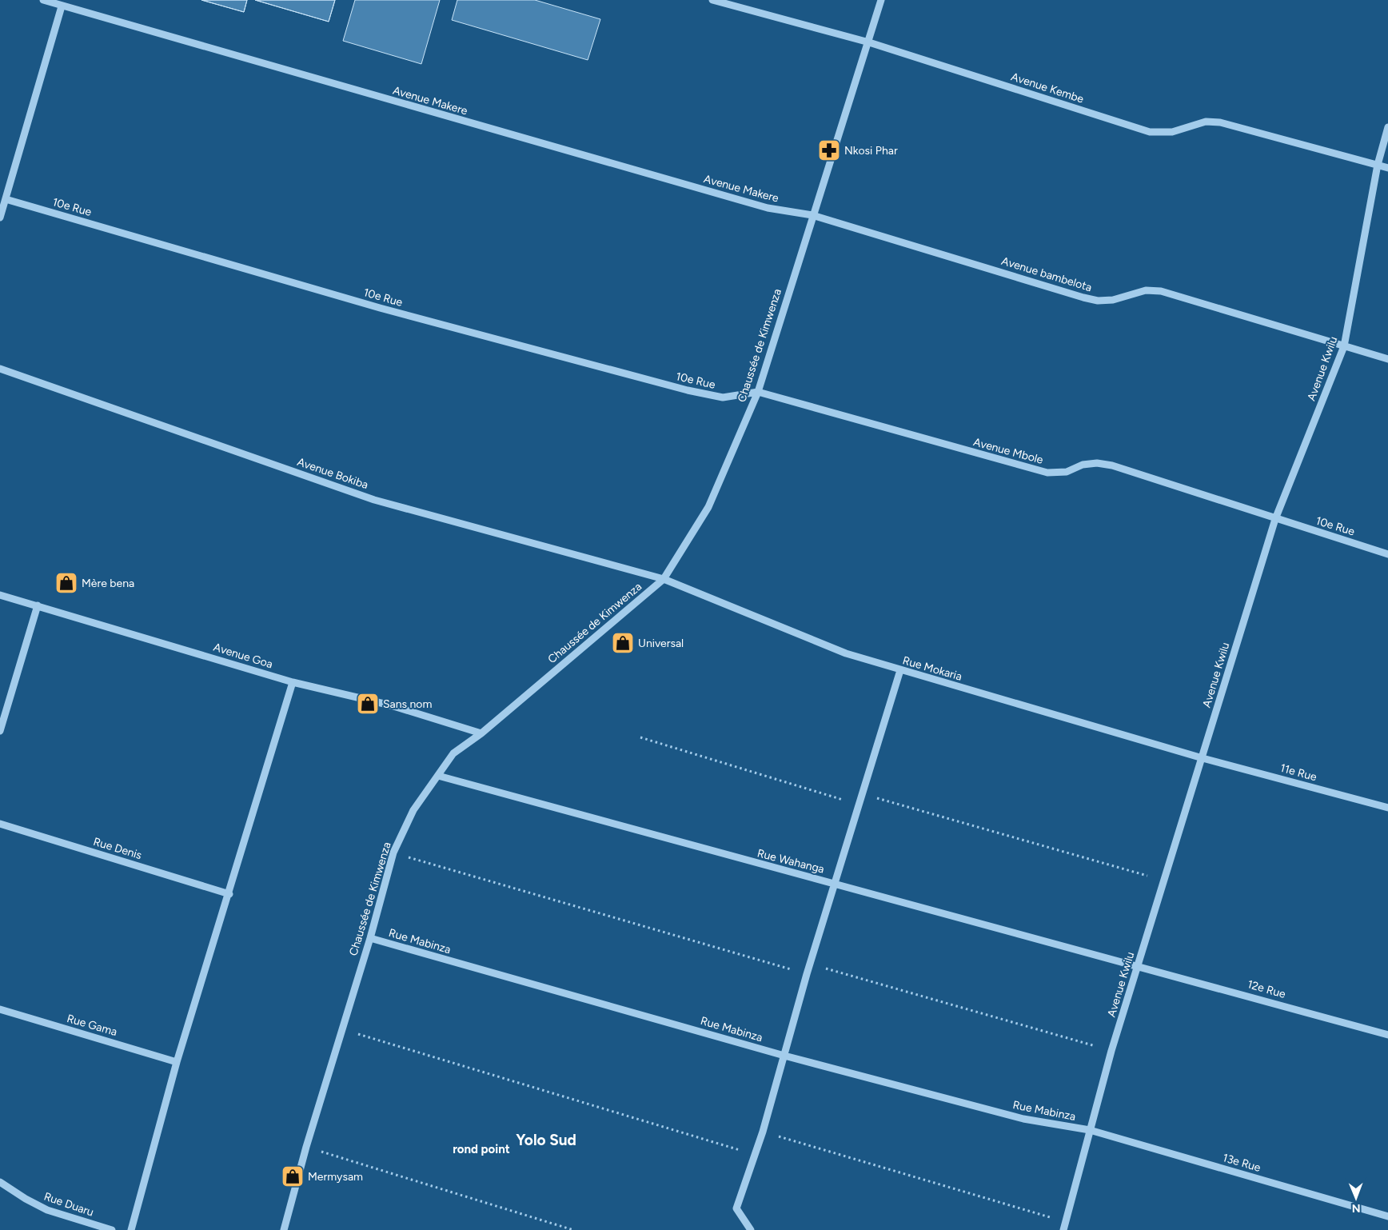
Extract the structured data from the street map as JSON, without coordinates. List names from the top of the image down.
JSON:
{
  "streets": {
    "street": [
      "Avenue Kembe",
      "Avenue Makere",
      "10e Rue",
      "Avenue bambelota",
      "Chaussée de Kimwenza",
      "Avenue Kwilu",
      "Avenue Mbole",
      "Avenue Bokiba",
      "Avenue Goa",
      "Rue Mokaria",
      "11e Rue",
      "Rue Denis",
      "Rue Wahanga",
      "Rue Mabinza",
      "12e Rue",
      "Rue Gama",
      "13e Rue",
      "Rue Duaru"
    ]
  },
  "crossings": [
    ["Avenue Kembe", "Chaussée de Kimwenza"],
    ["Avenue Kembe", "Avenue Kwilu"],
    ["Avenue Makere", "Avenue bambelota"],
    ["Avenue Makere", "Chaussée de Kimwenza"],
    ["10e Rue", "Chaussée de Kimwenza"],
    ["10e Rue", "Avenue Kwilu"],
    ["10e Rue", "Avenue Mbole"],
    ["Avenue bambelota", "Chaussée de Kimwenza"],
    ["Avenue bambelota", "Avenue Kwilu"],
    ["Chaussée de Kimwenza", "Avenue Mbole"],
    ["Chaussée de Kimwenza", "Avenue Bokiba"],
    ["Chaussée de Kimwenza", "Avenue Goa"],
    ["Chaussée de Kimwenza", "Rue Mokaria"],
    ["Chaussée de Kimwenza", "Rue Wahanga"],
    ["Chaussée de Kimwenza", "Rue Mabinza"],
    ["Avenue Kwilu", "Avenue Mbole"],
    ["Avenue Kwilu", "Rue Mokaria"],
    ["Avenue Kwilu", "11e Rue"],
    ["Avenue Kwilu", "Rue Wahanga"],
    ["Avenue Kwilu", "Rue Mabinza"],
    ["Avenue Kwilu", "12e Rue"],
    ["Avenue Kwilu", "13e Rue"],
    ["Avenue Bokiba", "Rue Mokaria"],
    ["Rue Mokaria", "11e Rue"],
    ["Rue Wahanga", "12e Rue"],
    ["Rue Mabinza", "13e Rue"]
  ],
  "districts": ["Yolo Sud", "rond point"],
  "places": {
    "pharmacy": ["Nkosi Phar"],
    "shop": [
      "Mère bena",
      "Universal",
      "Sans nom",
      "Mermysam"
    ]
  },
  "north": "bottom"
}
